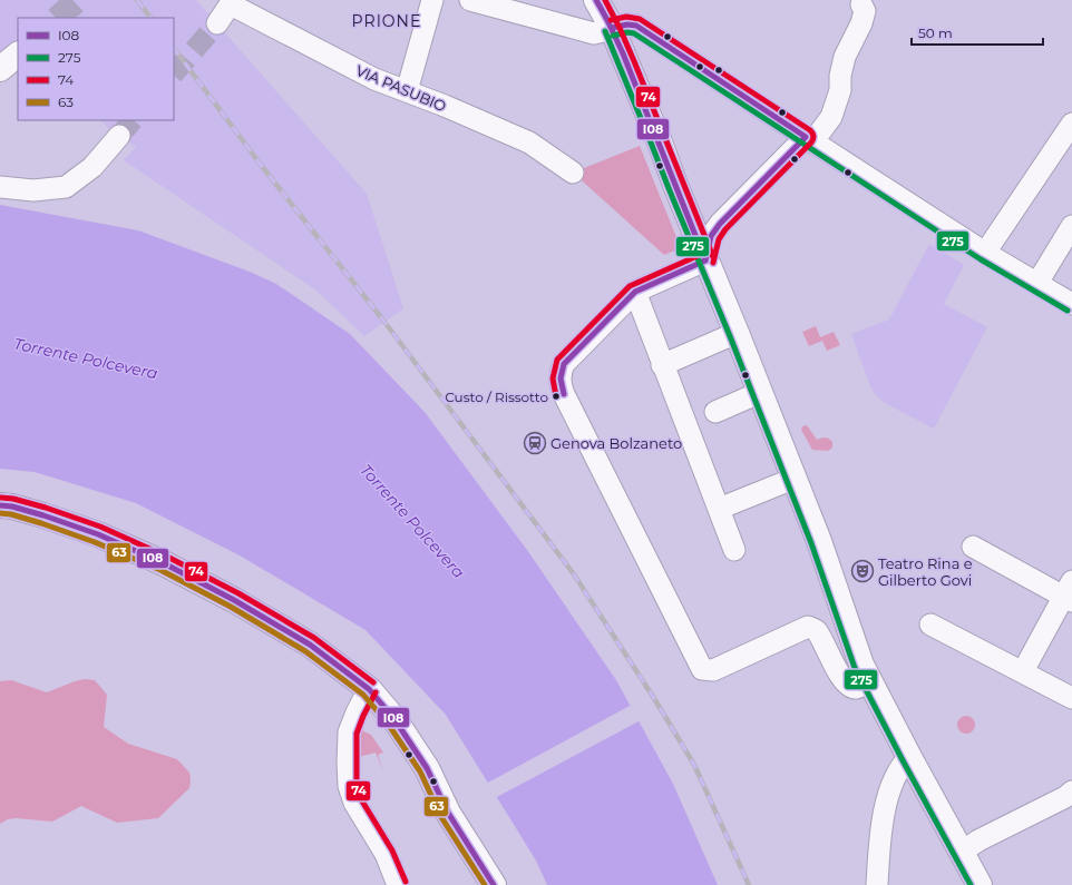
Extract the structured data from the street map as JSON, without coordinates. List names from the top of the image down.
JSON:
{
  "streets": {
    "street": ["VIA PASUBIO"]
  },
  "districts": ["PRIONE"],
  "water": ["Torrente Polcevera"],
  "places": {
    "other": ["Custo / Rissotto"],
    "station": ["Genova Bolzaneto"],
    "theatre": ["Teatro Rina e Gilberto Govi"]
  },
  "lines": [
    "transit line I08",
    "transit line 74",
    "transit line 275",
    "transit line 63"
  ],
  "legend": [
    "I08",
    "275",
    "74",
    "63"
  ],
  "scale_bar": "50 m"
}
